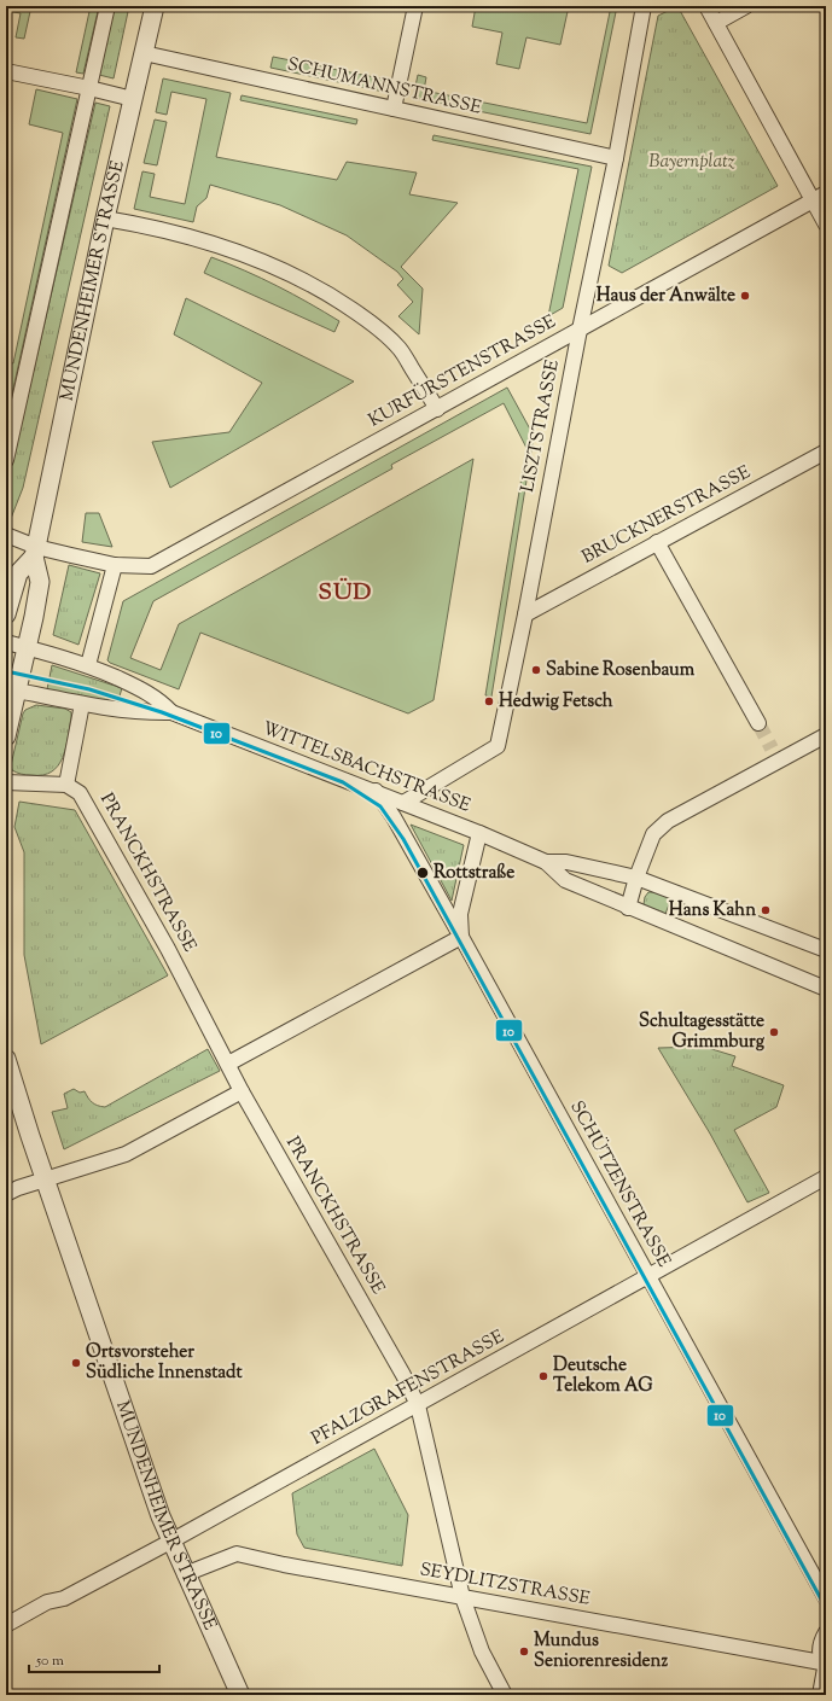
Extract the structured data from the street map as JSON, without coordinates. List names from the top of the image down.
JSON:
{
  "streets": {
    "street": [
      "SCHUMANNSTRASSE",
      "MUNDENHEIMER STRASSE",
      "KURFÜRSTENSTRASSE",
      "LISZTSTRASSE",
      "BRUCKNERSTRASSE",
      "WITTELSBACHSTRASSE",
      "PRANCKHSTRASSE",
      "SCHÜTZENSTRASSE",
      "PFALZGRAFENSTRASSE",
      "SEYDLITZSTRASSE"
    ]
  },
  "crossings": [
    ["SCHUMANNSTRASSE", "MUNDENHEIMER STRASSE"],
    ["SCHUMANNSTRASSE", "LISZTSTRASSE"],
    ["MUNDENHEIMER STRASSE", "KURFÜRSTENSTRASSE"],
    ["MUNDENHEIMER STRASSE", "WITTELSBACHSTRASSE"],
    ["MUNDENHEIMER STRASSE", "PFALZGRAFENSTRASSE"],
    ["MUNDENHEIMER STRASSE", "SEYDLITZSTRASSE"],
    ["KURFÜRSTENSTRASSE", "LISZTSTRASSE"],
    ["LISZTSTRASSE", "BRUCKNERSTRASSE"],
    ["LISZTSTRASSE", "WITTELSBACHSTRASSE"],
    ["WITTELSBACHSTRASSE", "SCHÜTZENSTRASSE"],
    ["PRANCKHSTRASSE", "PFALZGRAFENSTRASSE"],
    ["PRANCKHSTRASSE", "SEYDLITZSTRASSE"],
    ["SCHÜTZENSTRASSE", "PFALZGRAFENSTRASSE"]
  ],
  "districts": ["SÜD"],
  "parks": ["Bayernplatz"],
  "places": [
    "Haus der Anwälte",
    "Sabine Rosenbaum",
    "Hedwig Fetsch",
    "Rottstraße",
    "Hans Kahn",
    "Schultagesstätte Grimmburg",
    "Ortsvorsteher Südliche Innenstadt",
    "Deutsche Telekom AG",
    "Mundus Seniorenresidenz"
  ],
  "lines": ["transit line 10"],
  "scale_bar": "50 m"
}
